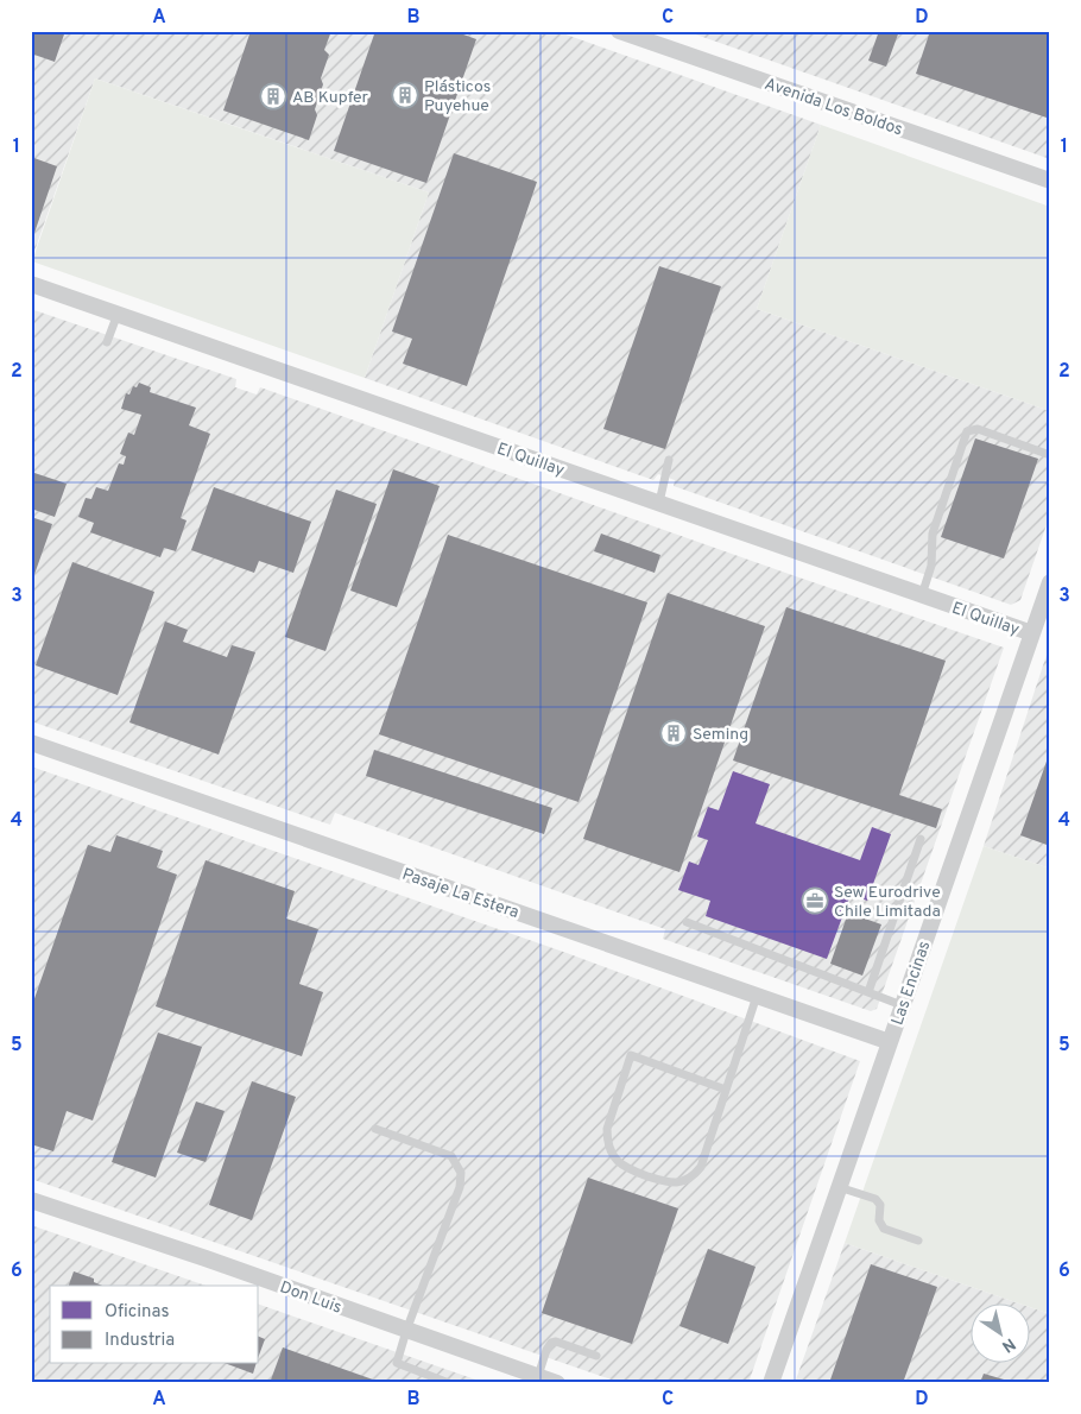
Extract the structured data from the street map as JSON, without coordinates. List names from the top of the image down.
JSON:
{
  "streets": {
    "street": [
      "Avenida Los Boldos",
      "El Quillay",
      "Pasaje La Estera",
      "Las Encinas",
      "Don Luis"
    ]
  },
  "crossings": [
    ["El Quillay", "Las Encinas"],
    ["Pasaje La Estera", "Las Encinas"]
  ],
  "places": {
    "building": ["Plásticos Puyehue", "AB Kupfer", "Seming"],
    "office": ["Sew Eurodrive Chile Limitada"]
  },
  "legend": ["Oficinas", "Industria"],
  "north": "bottom right",
  "grid": {
    "columns": [
      "A",
      "B",
      "C",
      "D"
    ],
    "rows": [
      "1",
      "2",
      "3",
      "4",
      "5",
      "6"
    ]
  }
}
